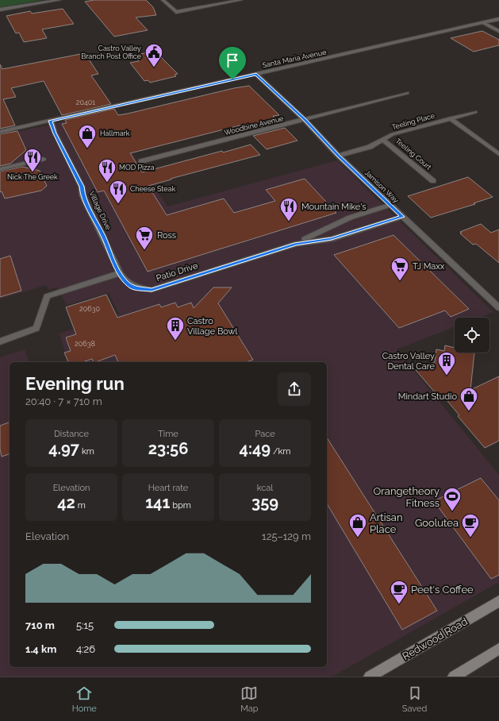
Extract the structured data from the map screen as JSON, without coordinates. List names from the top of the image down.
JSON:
{
  "streets": {
    "main road": ["Redwood Road"],
    "street": [
      "Santa Maria Avenue",
      "Teeling Place",
      "Woodbine Avenue",
      "Teeling Court",
      "Jamison Way",
      "Village Drive",
      "Patio Drive"
    ]
  },
  "crossings": [
    ["Santa Maria Avenue", "Jamison Way"],
    ["Santa Maria Avenue", "Village Drive"],
    ["Teeling Place", "Teeling Court"],
    ["Teeling Place", "Jamison Way"],
    ["Woodbine Avenue", "Jamison Way"],
    ["Jamison Way", "Patio Drive"],
    ["Village Drive", "Patio Drive"]
  ],
  "places": {
    "public building": ["Castro Valley Branch Post Office"],
    "shop": ["Hallmark", "Mindart Studio", "Artisan Place"],
    "restaurant": [
      "Nick The Greek",
      "MOD Pizza",
      "Cheese Steak",
      "Mountain Mike's"
    ],
    "supermarket": ["Ross", "TJ Maxx"],
    "building": ["Castro Village Bowl", "Castro Valley Dental Care"],
    "sports": ["Orangetheory Fitness"],
    "cafe": ["Goolutea", "Peet's Coffee"]
  },
  "house_numbers": ["20401", "20630", "20638"],
  "page": {
    "heading": ["Evening run", "20:40 · 7 × 710 m"],
    "stats": [
      ["Distance", "4.97 km"],
      ["Time", "23:56"],
      ["Pace", "4:49 /km"],
      ["Elevation", "42 m"],
      ["Heart rate", "141 bpm"],
      ["kcal", "359"]
    ],
    "chart": ["Elevation", "125–129 m"],
    "list": [
      {
        "name": "710 m",
        "note": "5:15"
      },
      {
        "name": "1.4 km",
        "note": "4:26"
      }
    ],
    "tabs": ["Home", "Map", "Saved"]
  }
}
